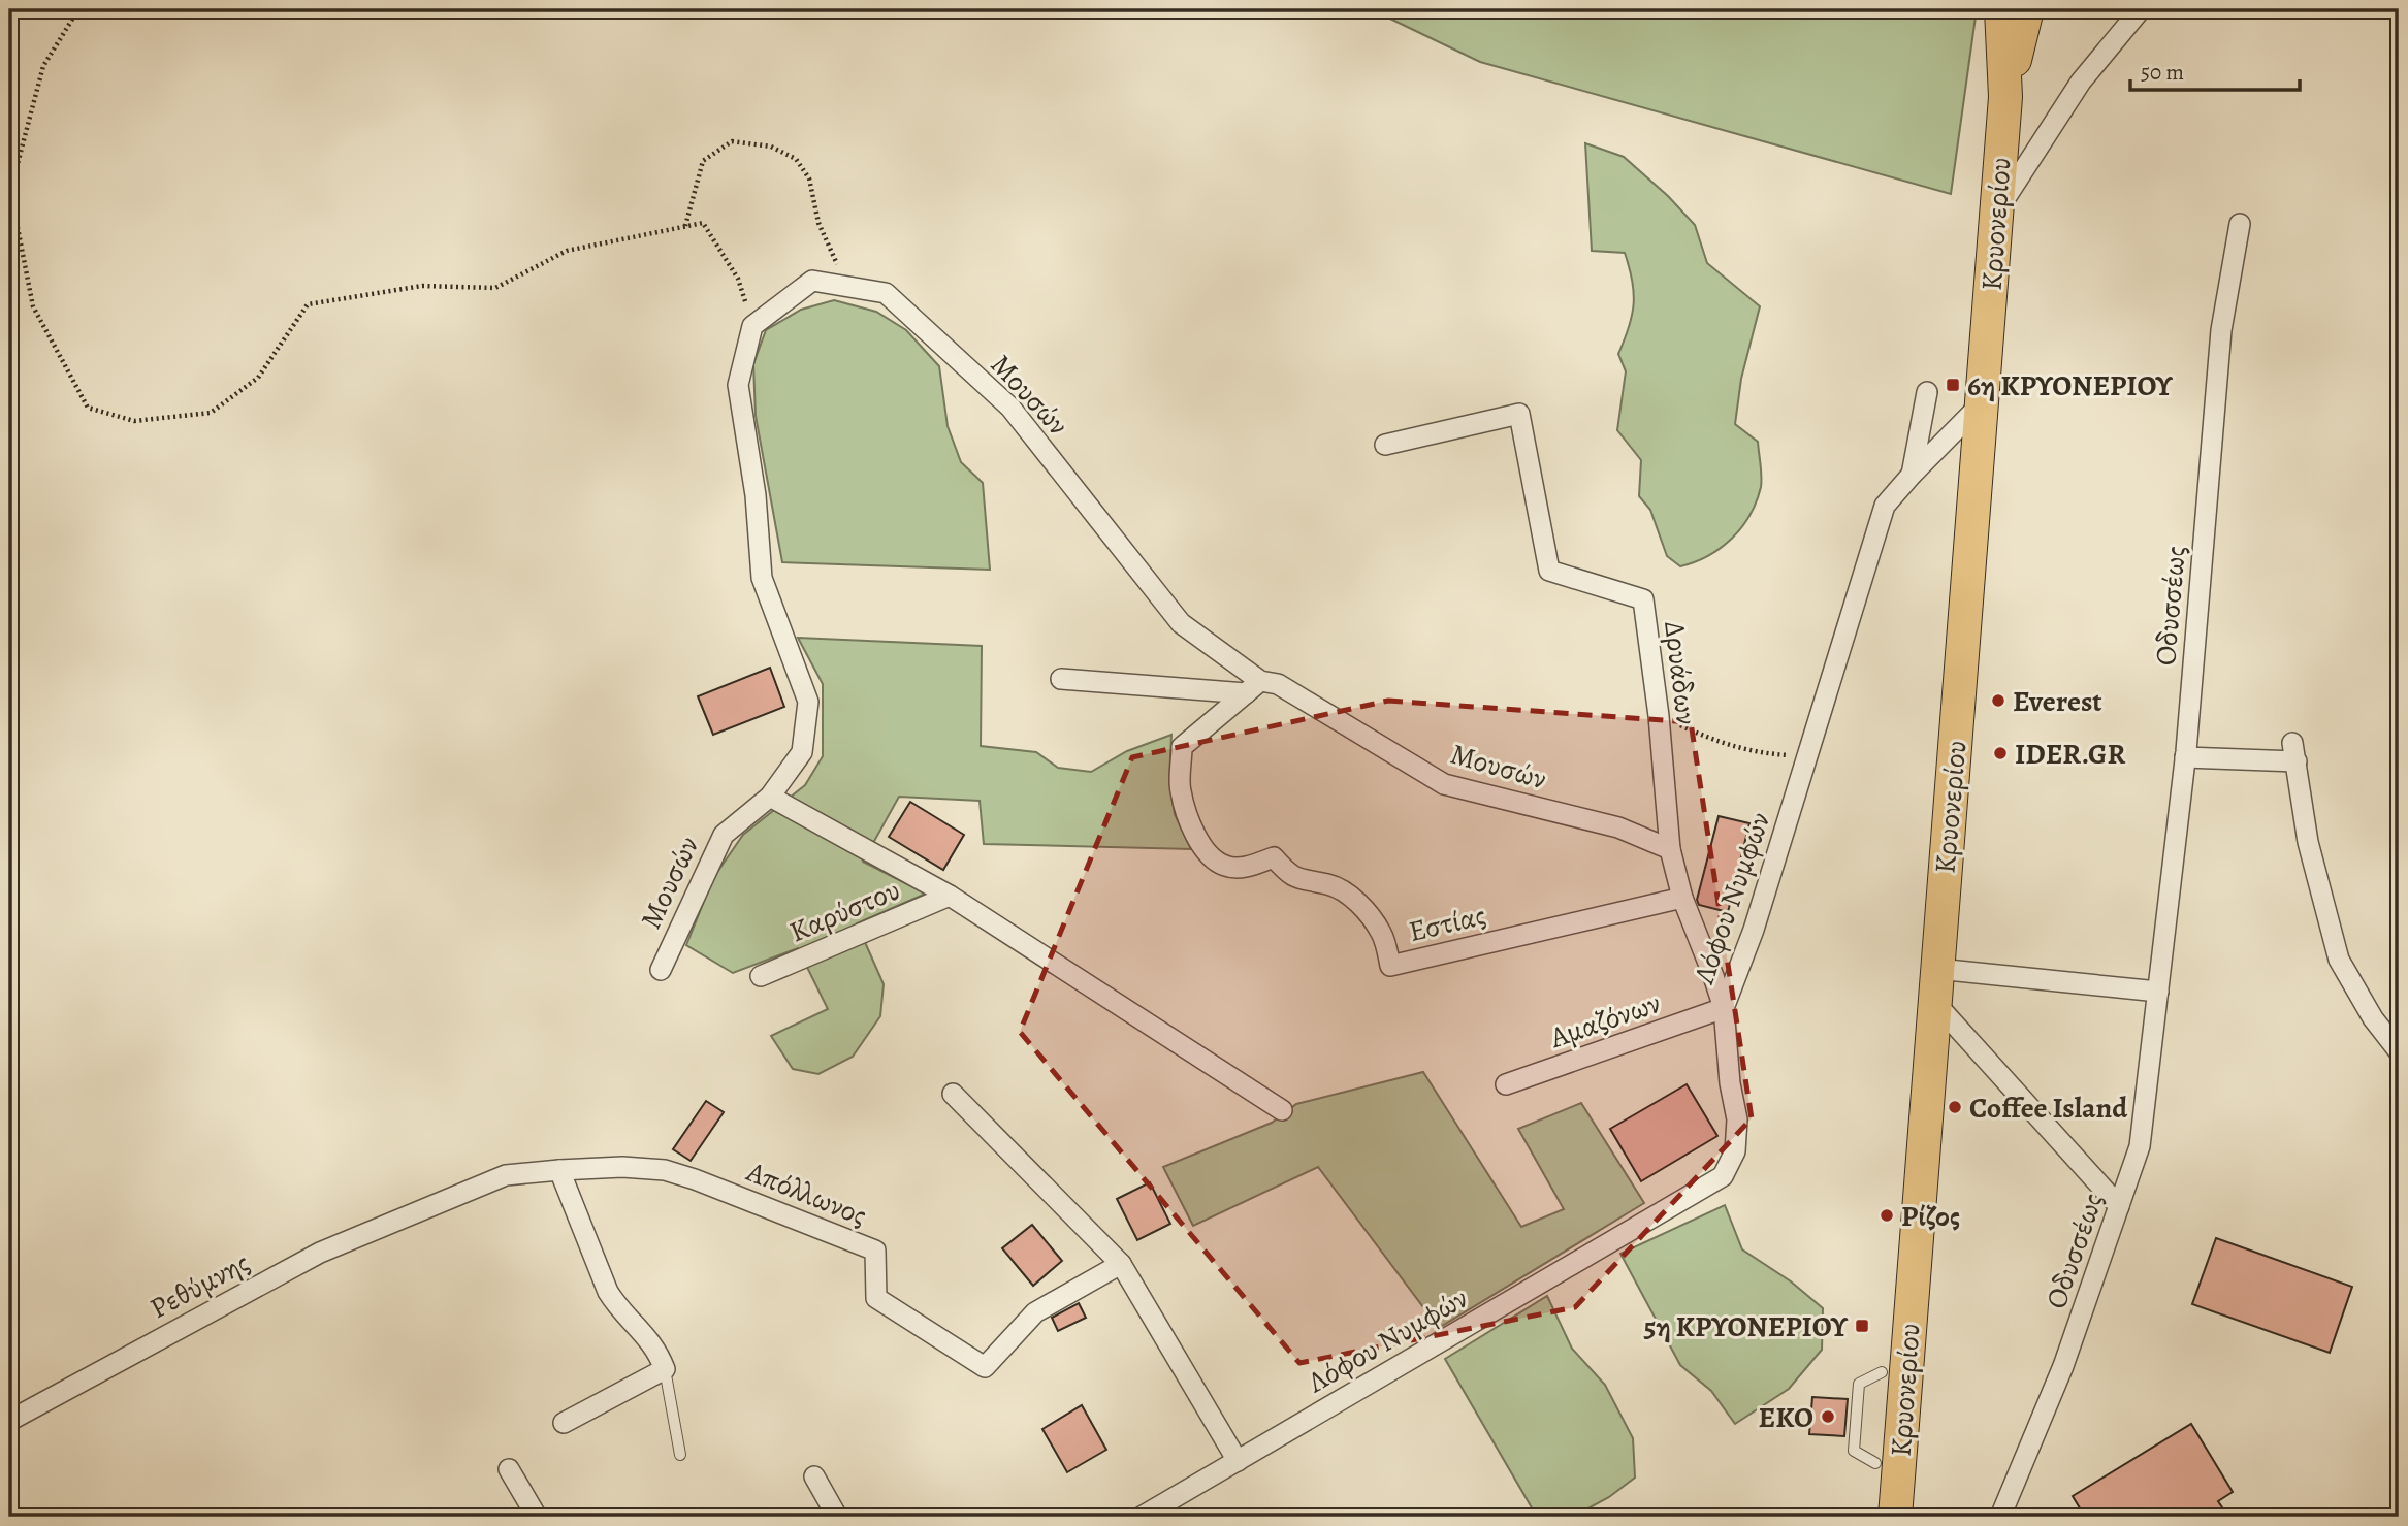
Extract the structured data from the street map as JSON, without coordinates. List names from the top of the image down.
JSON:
{
  "streets": {
    "main road": ["Κρυονερίου"],
    "street": [
      "Μουσών",
      "Οδυσσέως",
      "Δρυάδων",
      "Λόφου Νυμφών",
      "Καρύστου",
      "Εστίας",
      "Αμαζόνων",
      "Απόλλωνος",
      "Ρεθύμνης"
    ]
  },
  "crossings": [
    ["Κρυονερίου", "Λόφου Νυμφών"],
    ["Μουσών", "Δρυάδων"],
    ["Μουσών", "Εστίας"],
    ["Δρυάδων", "Λόφου Νυμφών"],
    ["Δρυάδων", "Εστίας"],
    ["Δρυάδων", "Αμαζόνων"],
    ["Λόφου Νυμφών", "Αμαζόνων"],
    ["Απόλλωνος", "Ρεθύμνης"]
  ],
  "places": {
    "transit": ["6η ΚΡΥΟΝΕΡΙΟΥ", "5η ΚΡΥΟΝΕΡΙΟΥ"],
    "other": [
      "Everest",
      "IDER.GR",
      "Coffee Island",
      "Ρίζος",
      "EKO"
    ]
  },
  "scale_bar": "50 m"
}
